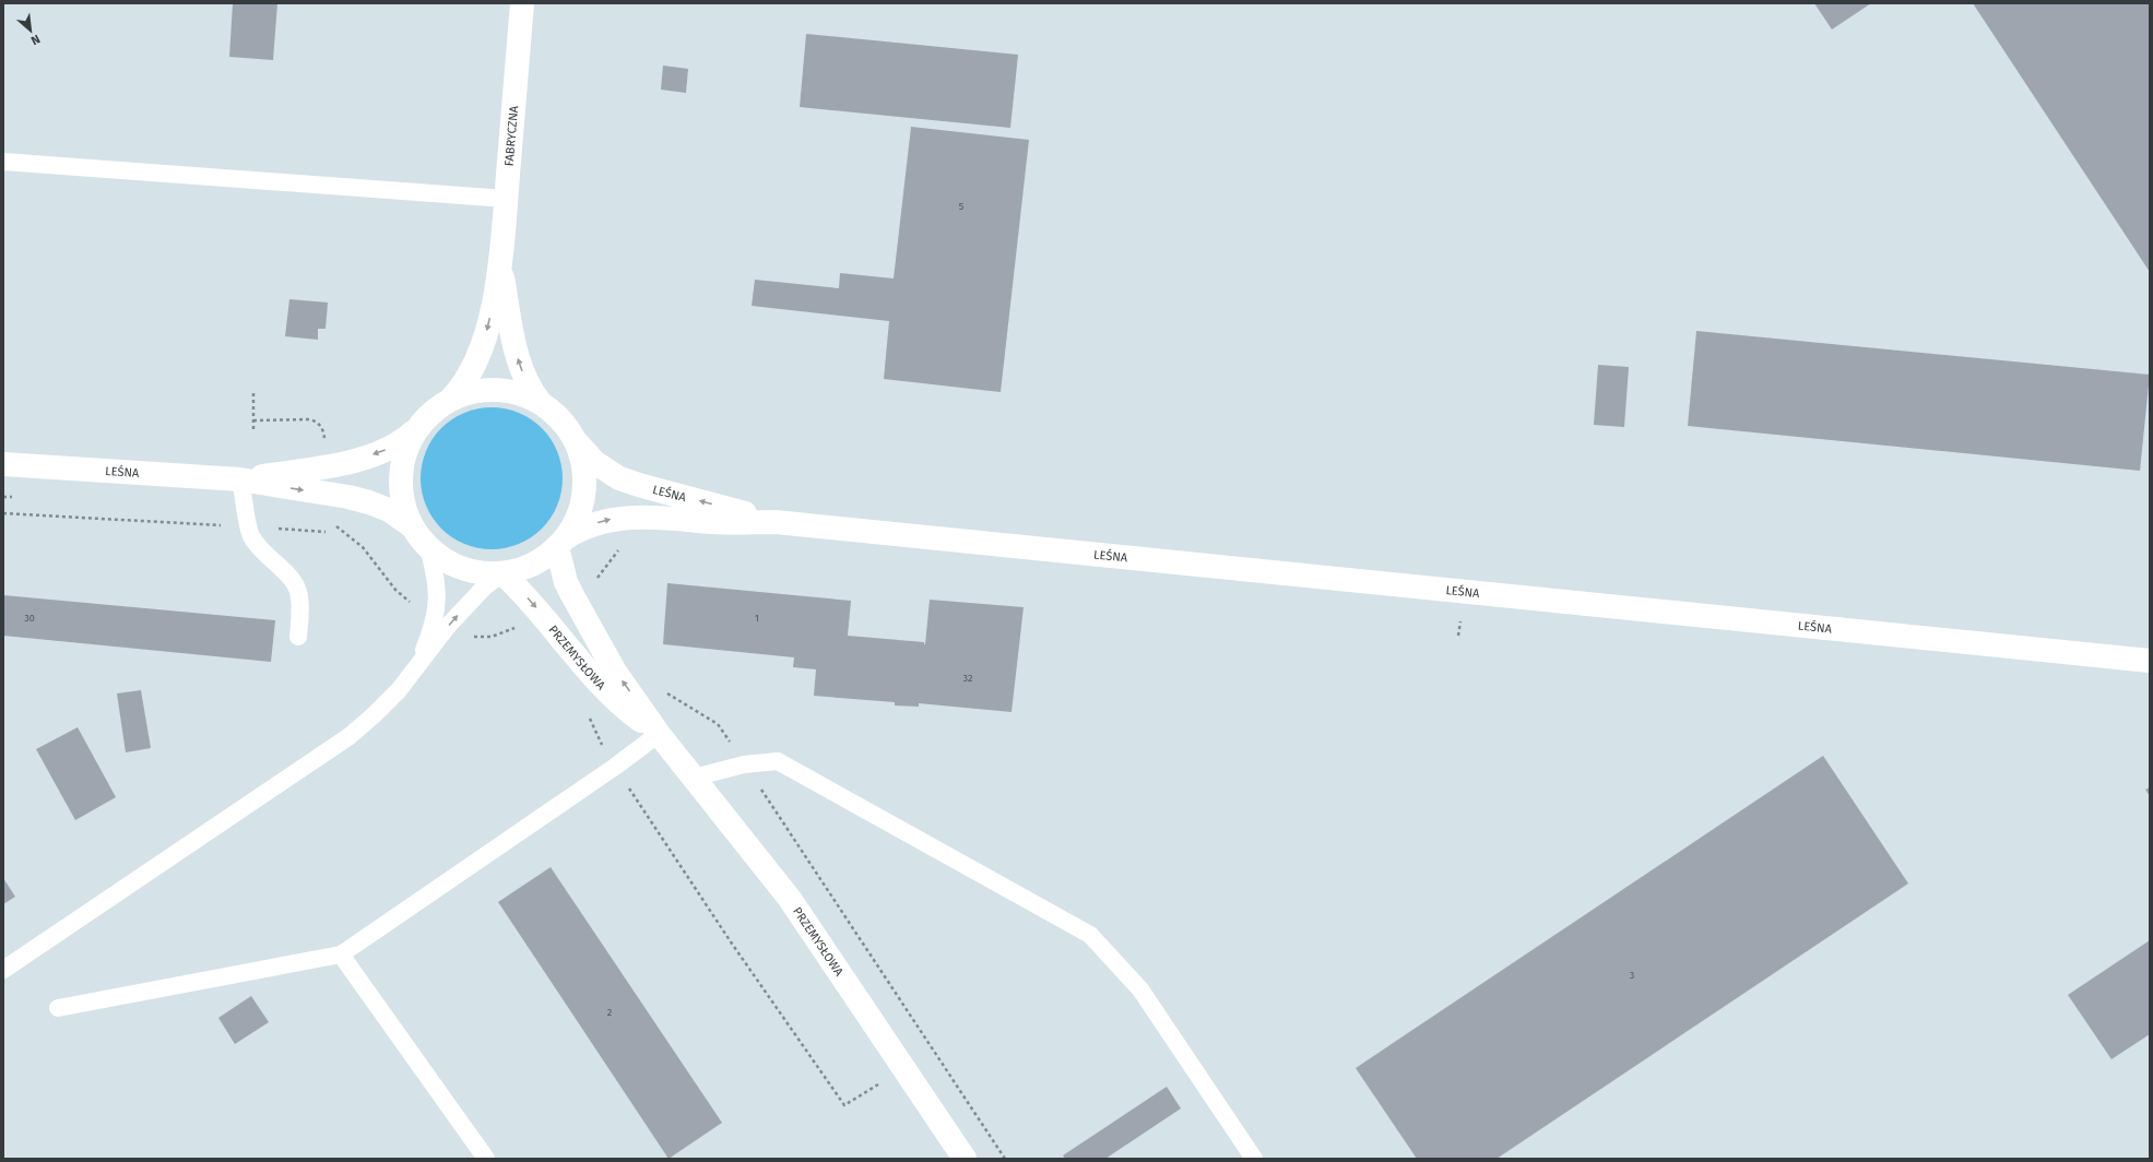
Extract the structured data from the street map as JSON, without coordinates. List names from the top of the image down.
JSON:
{
  "streets": {
    "street": ["FABRYCZNA", "LEŚNA", "PRZEMYSŁOWA"]
  },
  "crossings": [
    ["LEŚNA", "PRZEMYSŁOWA"]
  ],
  "house_numbers": [
    "5",
    "30",
    "1",
    "32",
    "3",
    "2"
  ],
  "north": "bottom right"
}
